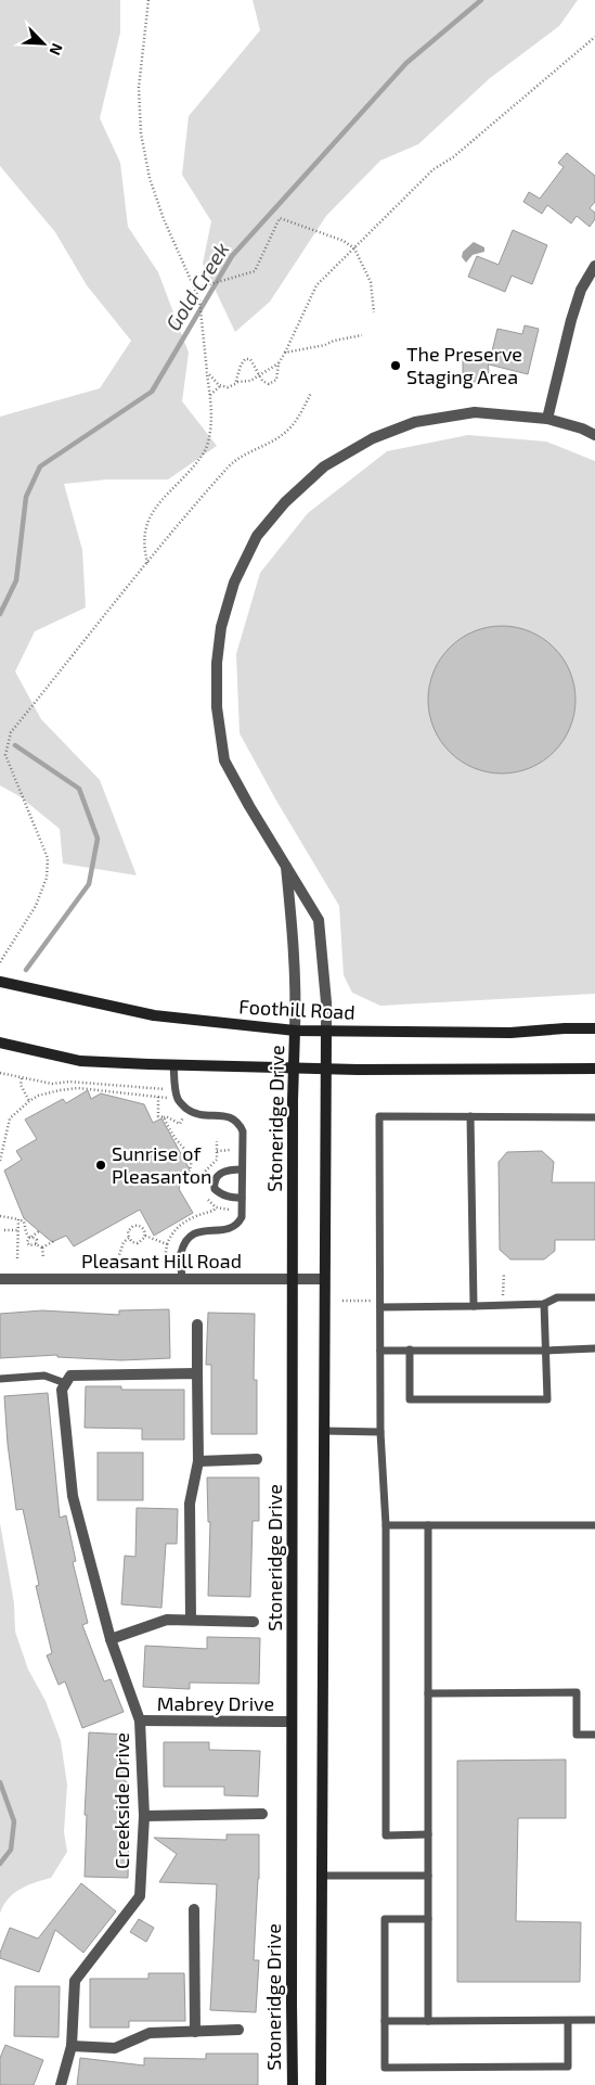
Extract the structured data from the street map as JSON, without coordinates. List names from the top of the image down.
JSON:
{
  "streets": {
    "main road": ["Foothill Road", "Stoneridge Drive"],
    "street": ["Pleasant Hill Road", "Mabrey Drive", "Creekside Drive"]
  },
  "crossings": [
    ["Foothill Road", "Stoneridge Drive"],
    ["Stoneridge Drive", "Pleasant Hill Road"],
    ["Stoneridge Drive", "Mabrey Drive"],
    ["Mabrey Drive", "Creekside Drive"]
  ],
  "water": ["Gold Creek"],
  "places": ["The Preserve Staging Area", "Sunrise of Pleasanton"],
  "north": "bottom right"
}
